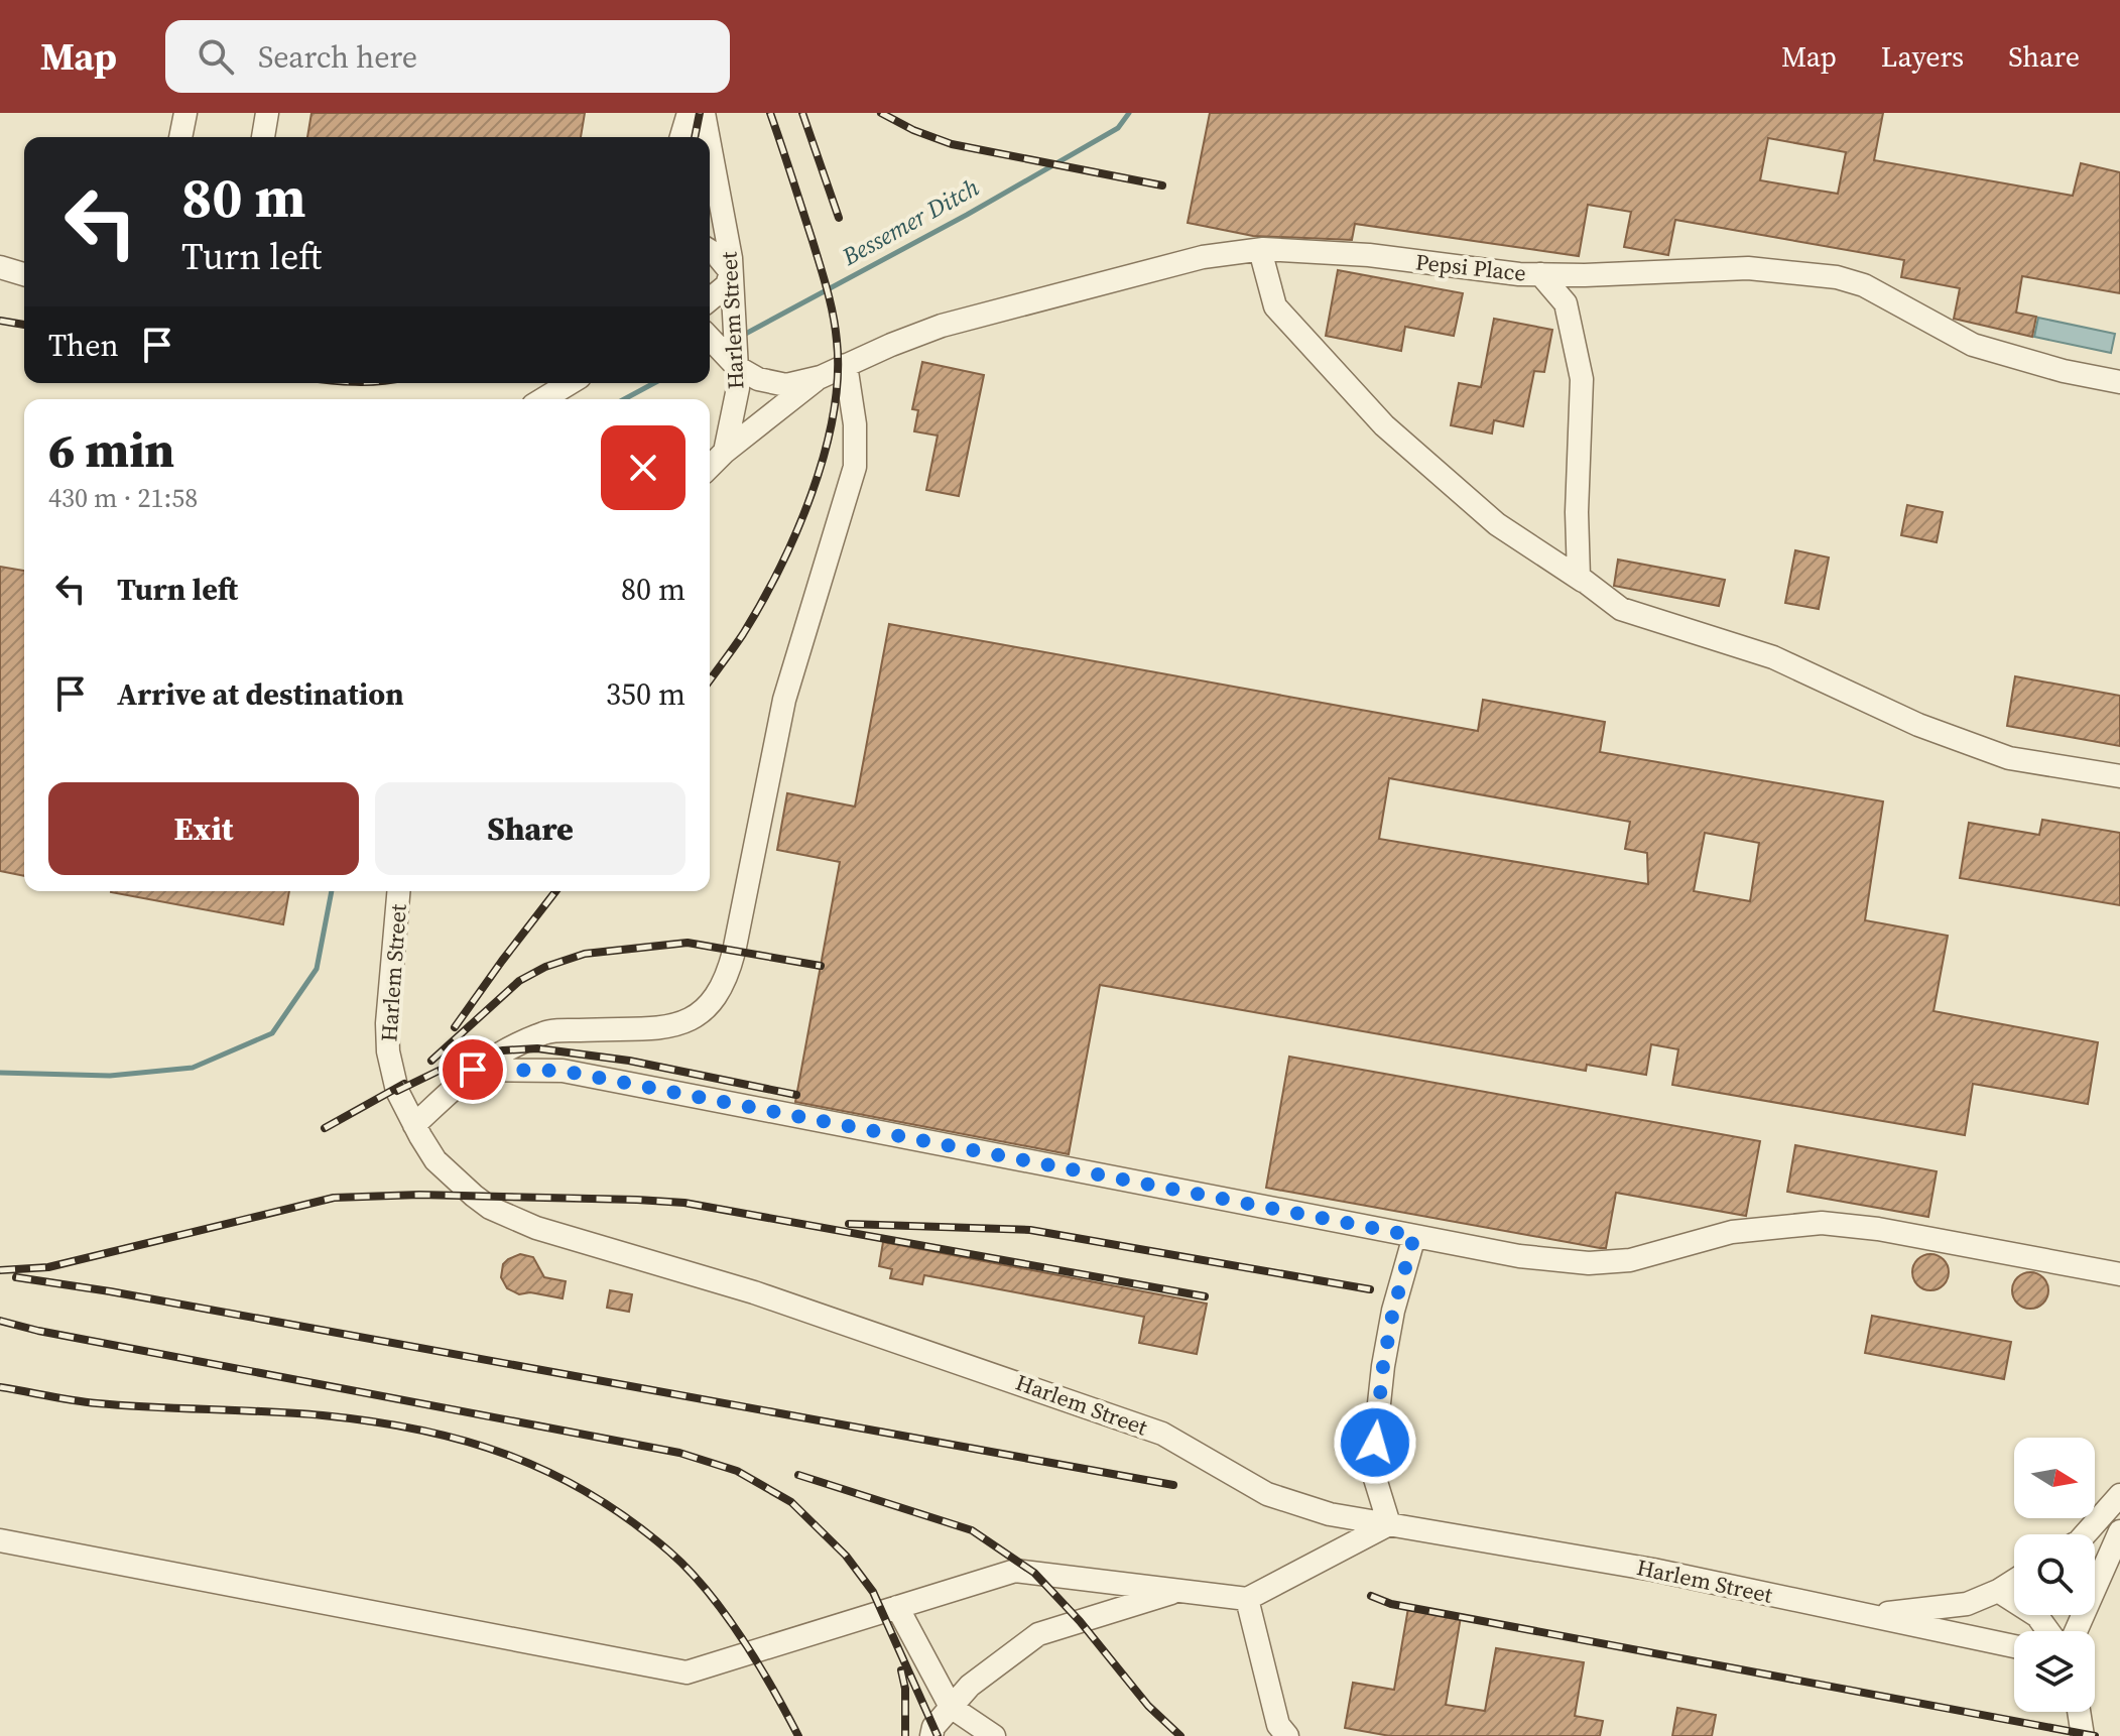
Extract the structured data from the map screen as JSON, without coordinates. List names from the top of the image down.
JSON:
{
  "streets": {
    "lane": ["Pepsi Place", "Harlem Street"]
  },
  "water": ["Bessemer Ditch"],
  "north": "right",
  "page": {
    "header": "Map",
    "search": "Search here",
    "nav": ["Map", "Layers", "Share"],
    "turn": ["80 m", "Turn left"],
    "then": "Then",
    "heading": ["6 min", "430 m · 21:58"],
    "list": [
      {
        "name": "Turn left",
        "value": "80 m"
      },
      {
        "name": "Arrive at destination",
        "value": "350 m"
      }
    ],
    "buttons": ["Exit", "Share"]
  }
}
